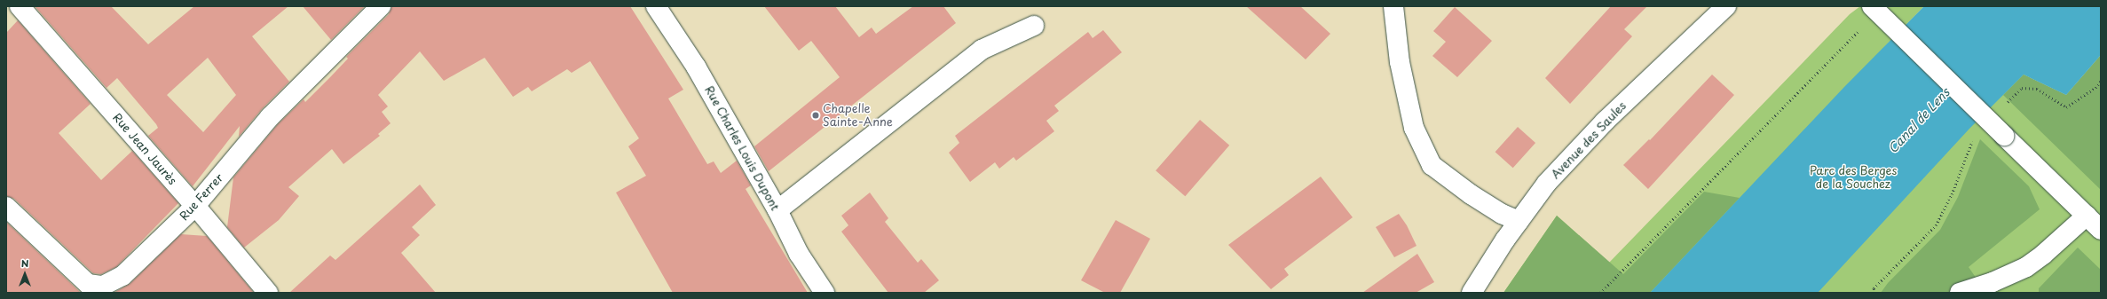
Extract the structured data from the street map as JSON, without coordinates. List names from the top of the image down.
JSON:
{
  "streets": {
    "street": [
      "Avenue des Saules",
      "Rue Charles Louis Dupont",
      "Rue Jean Jaurès",
      "Rue Ferrer"
    ]
  },
  "crossings": [
    ["Rue Jean Jaurès", "Rue Ferrer"]
  ],
  "water": ["Canal de Lens"],
  "parks": ["Parc des Berges de la Souchez"],
  "places": ["Chapelle Sainte-Anne"],
  "north": "top"
}
